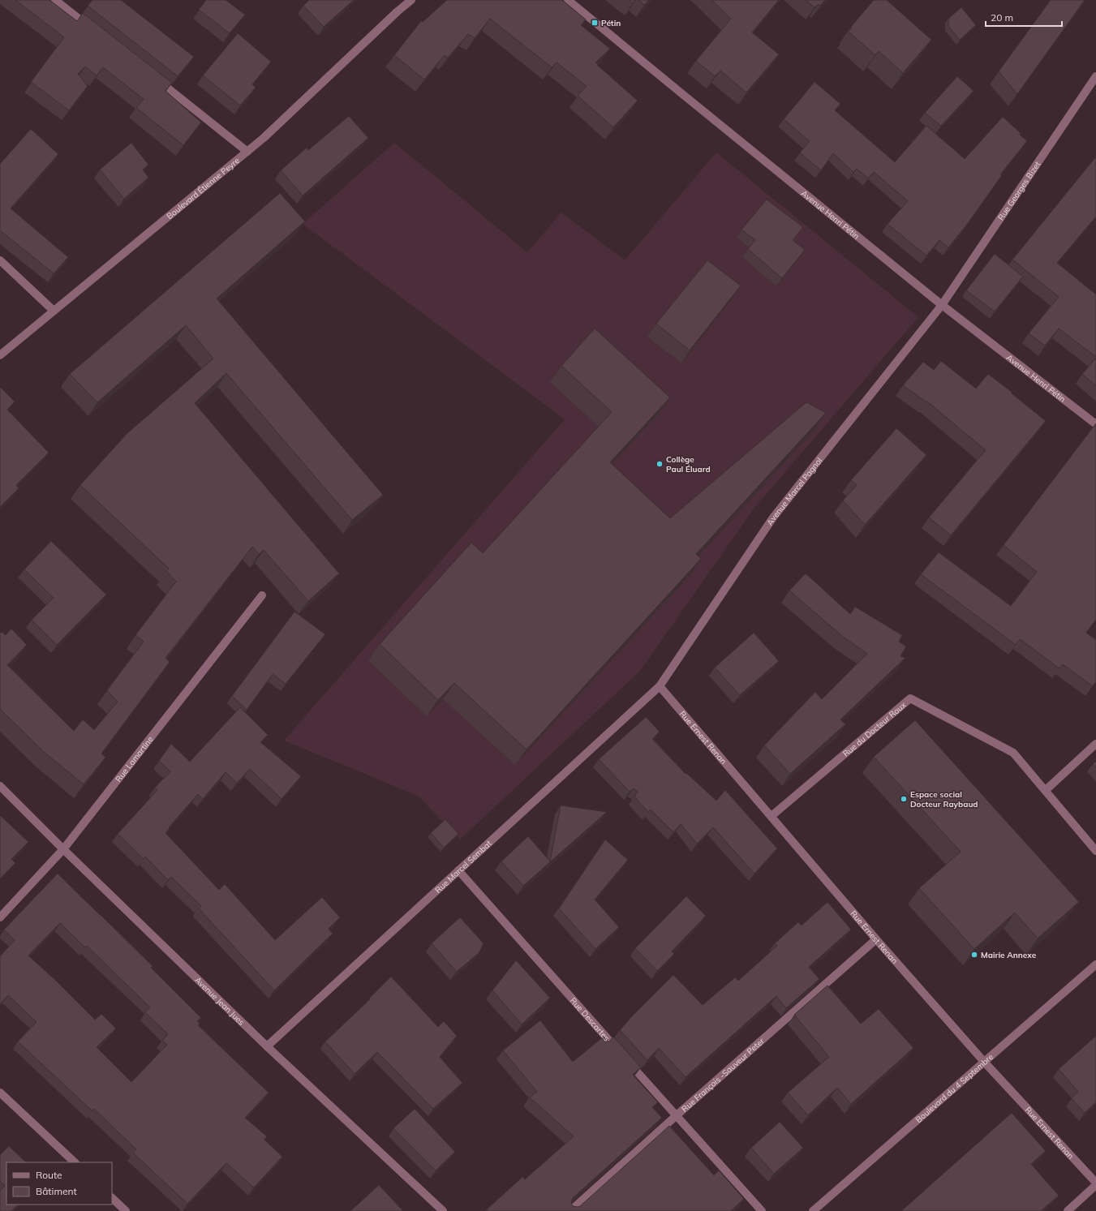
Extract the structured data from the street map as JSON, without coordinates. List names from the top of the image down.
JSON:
{
  "streets": {
    "street": [
      "Boulevard Étienne Peyre",
      "Rue Georges Bizet",
      "Avenue Henri Pétin",
      "Avenue Marcel Pagnol",
      "Rue du Docteur Roux",
      "Rue Ernest Renan",
      "Rue Lamartine",
      "Rue Marcel Sembat",
      "Avenue Jean Jues",
      "Rue Descartes",
      "Rue François -Sauveur Peter",
      "Boulevard du 4 Septembre"
    ]
  },
  "crossings": [
    ["Rue Georges Bizet", "Avenue Henri Pétin"],
    ["Rue Georges Bizet", "Avenue Marcel Pagnol"],
    ["Avenue Henri Pétin", "Avenue Marcel Pagnol"],
    ["Avenue Marcel Pagnol", "Rue Ernest Renan"],
    ["Avenue Marcel Pagnol", "Rue Marcel Sembat"],
    ["Rue du Docteur Roux", "Rue Ernest Renan"],
    ["Rue Ernest Renan", "Rue Marcel Sembat"],
    ["Rue Ernest Renan", "Rue François -Sauveur Peter"],
    ["Rue Ernest Renan", "Boulevard du 4 Septembre"],
    ["Rue Lamartine", "Avenue Jean Jues"],
    ["Rue Marcel Sembat", "Avenue Jean Jues"],
    ["Rue Marcel Sembat", "Rue Descartes"],
    ["Rue Descartes", "Rue François -Sauveur Peter"]
  ],
  "places": {
    "transit": ["Pétin"],
    "other": ["Collège Paul Éluard", "Espace social Docteur Raybaud", "Mairie Annexe"]
  },
  "legend": ["Route", "Bâtiment"],
  "scale_bar": "20 m"
}
